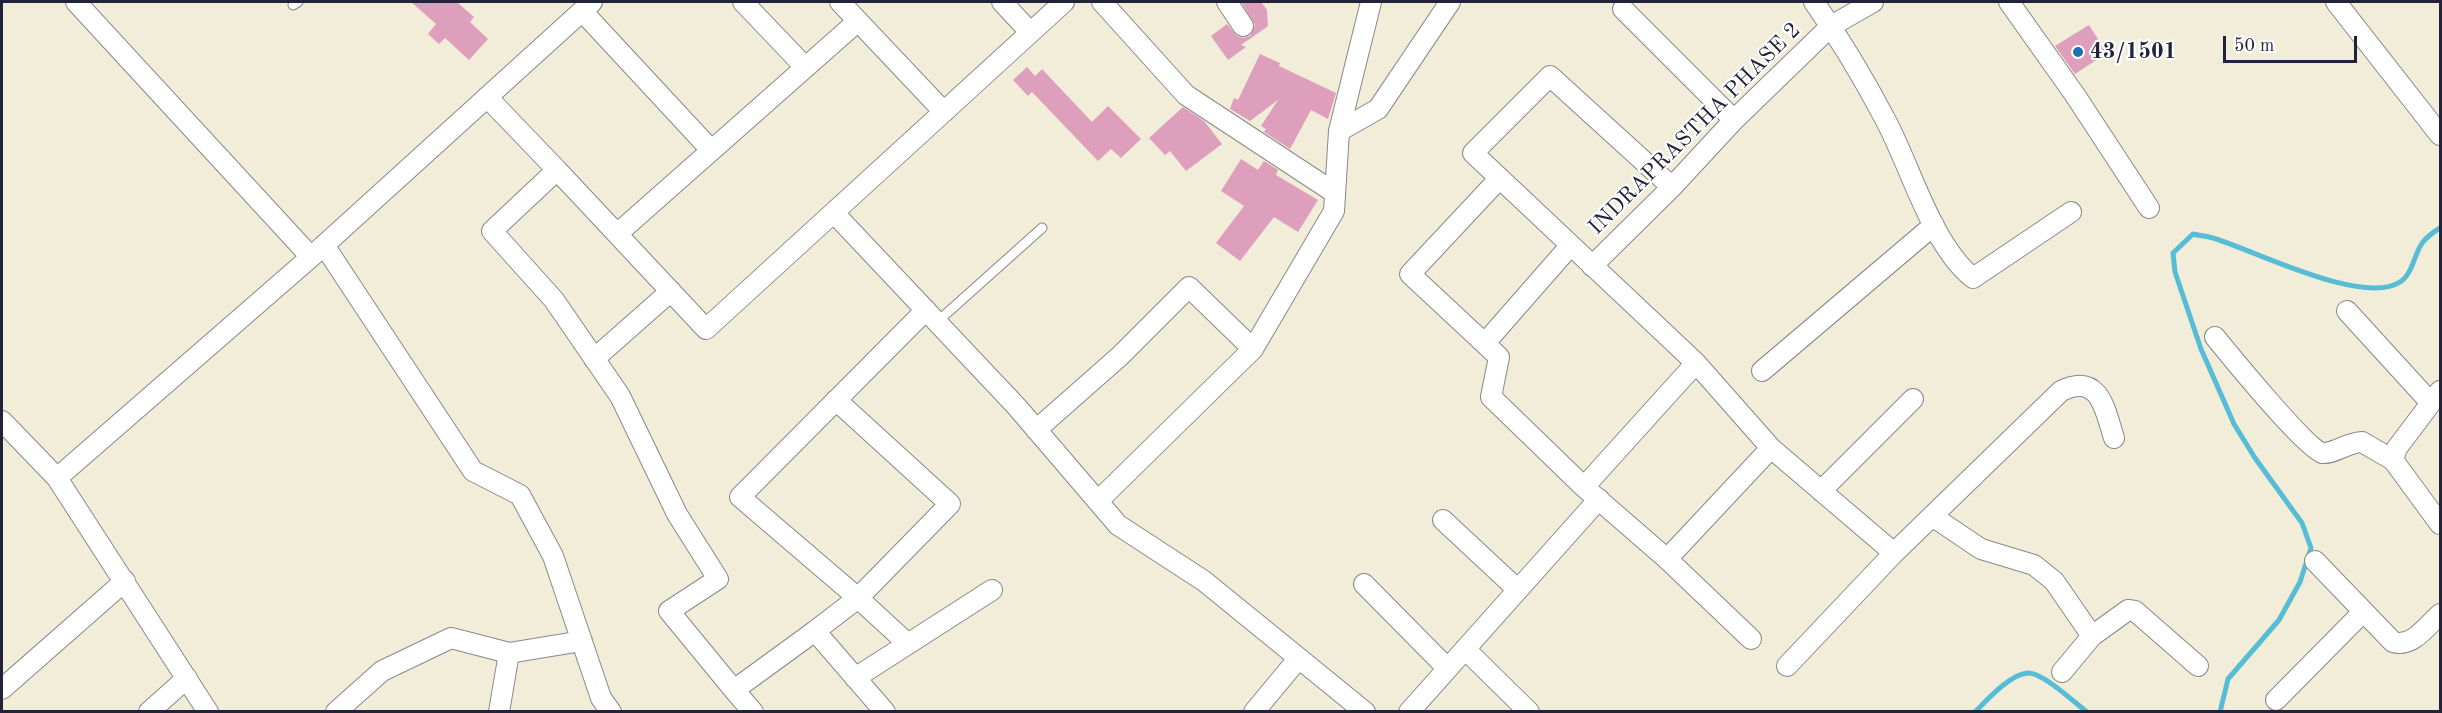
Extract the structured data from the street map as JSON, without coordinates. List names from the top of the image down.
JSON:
{
  "streets": {
    "street": ["INDRAPRASTHA PHASE 2"]
  },
  "places": ["43/1501"],
  "scale_bar": "50 m"
}
